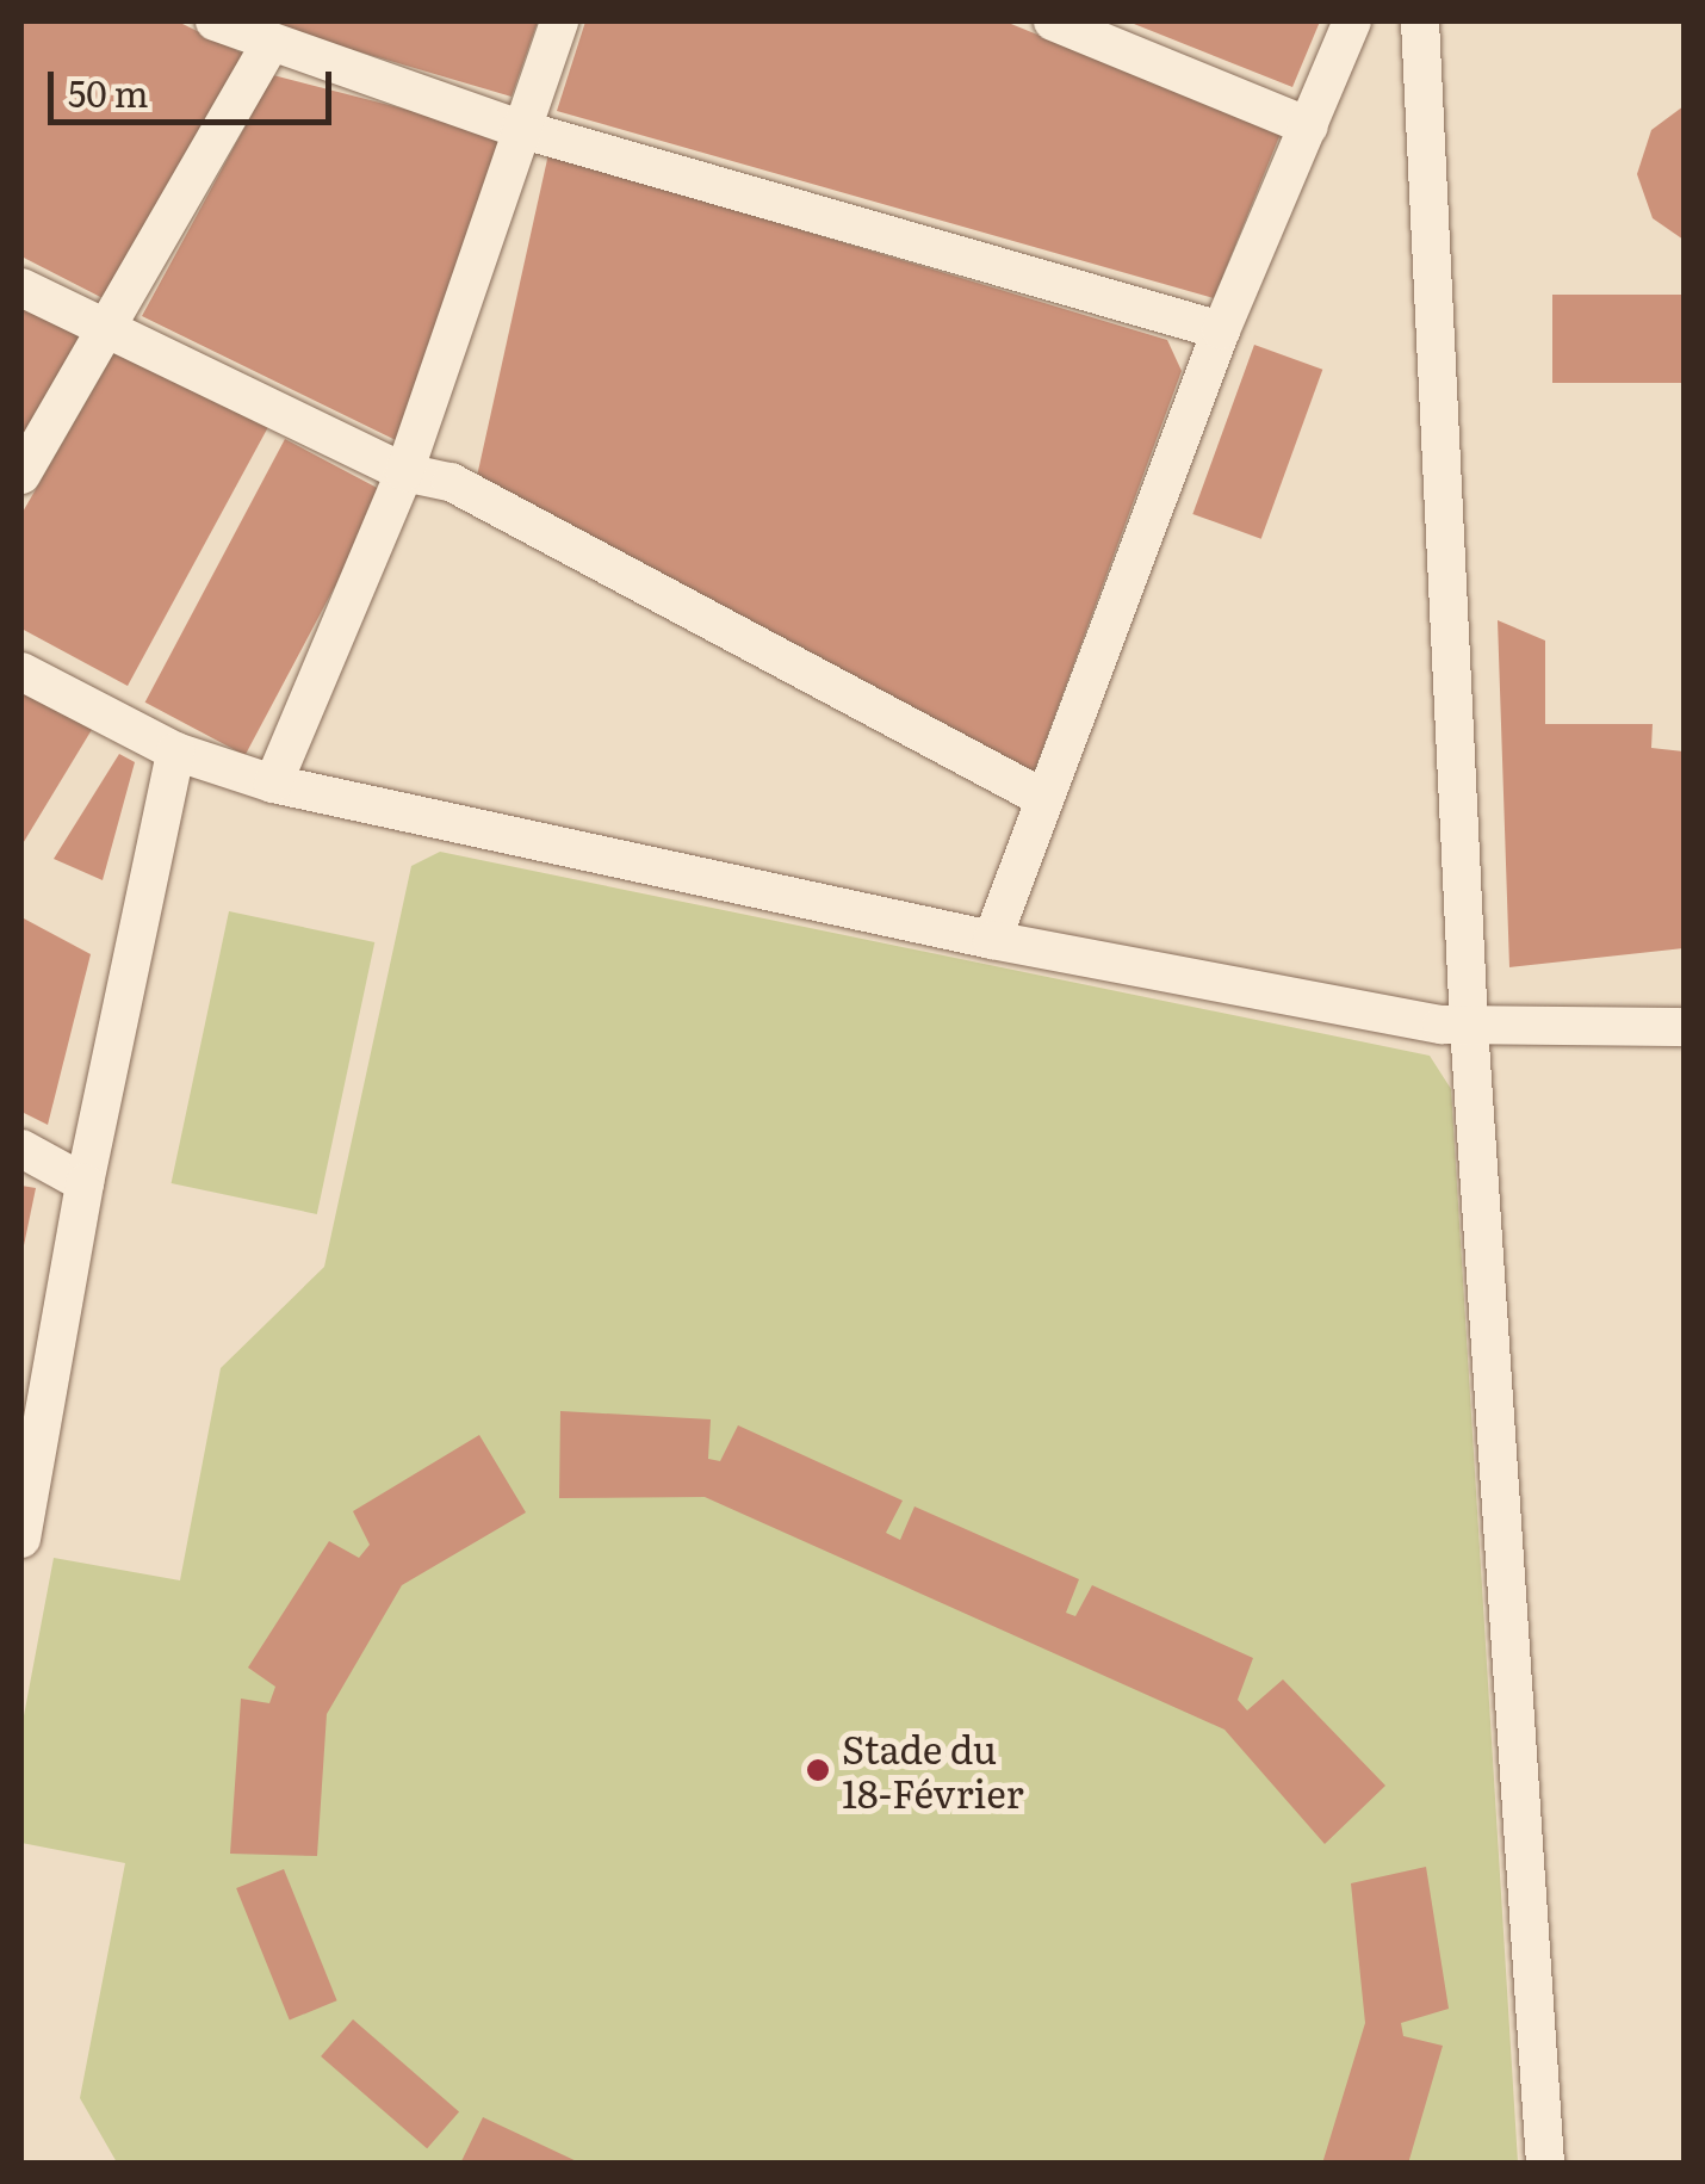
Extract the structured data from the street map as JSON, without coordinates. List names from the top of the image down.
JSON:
{
  "places": ["Stade du 18-Février"],
  "scale_bar": "50 m"
}
